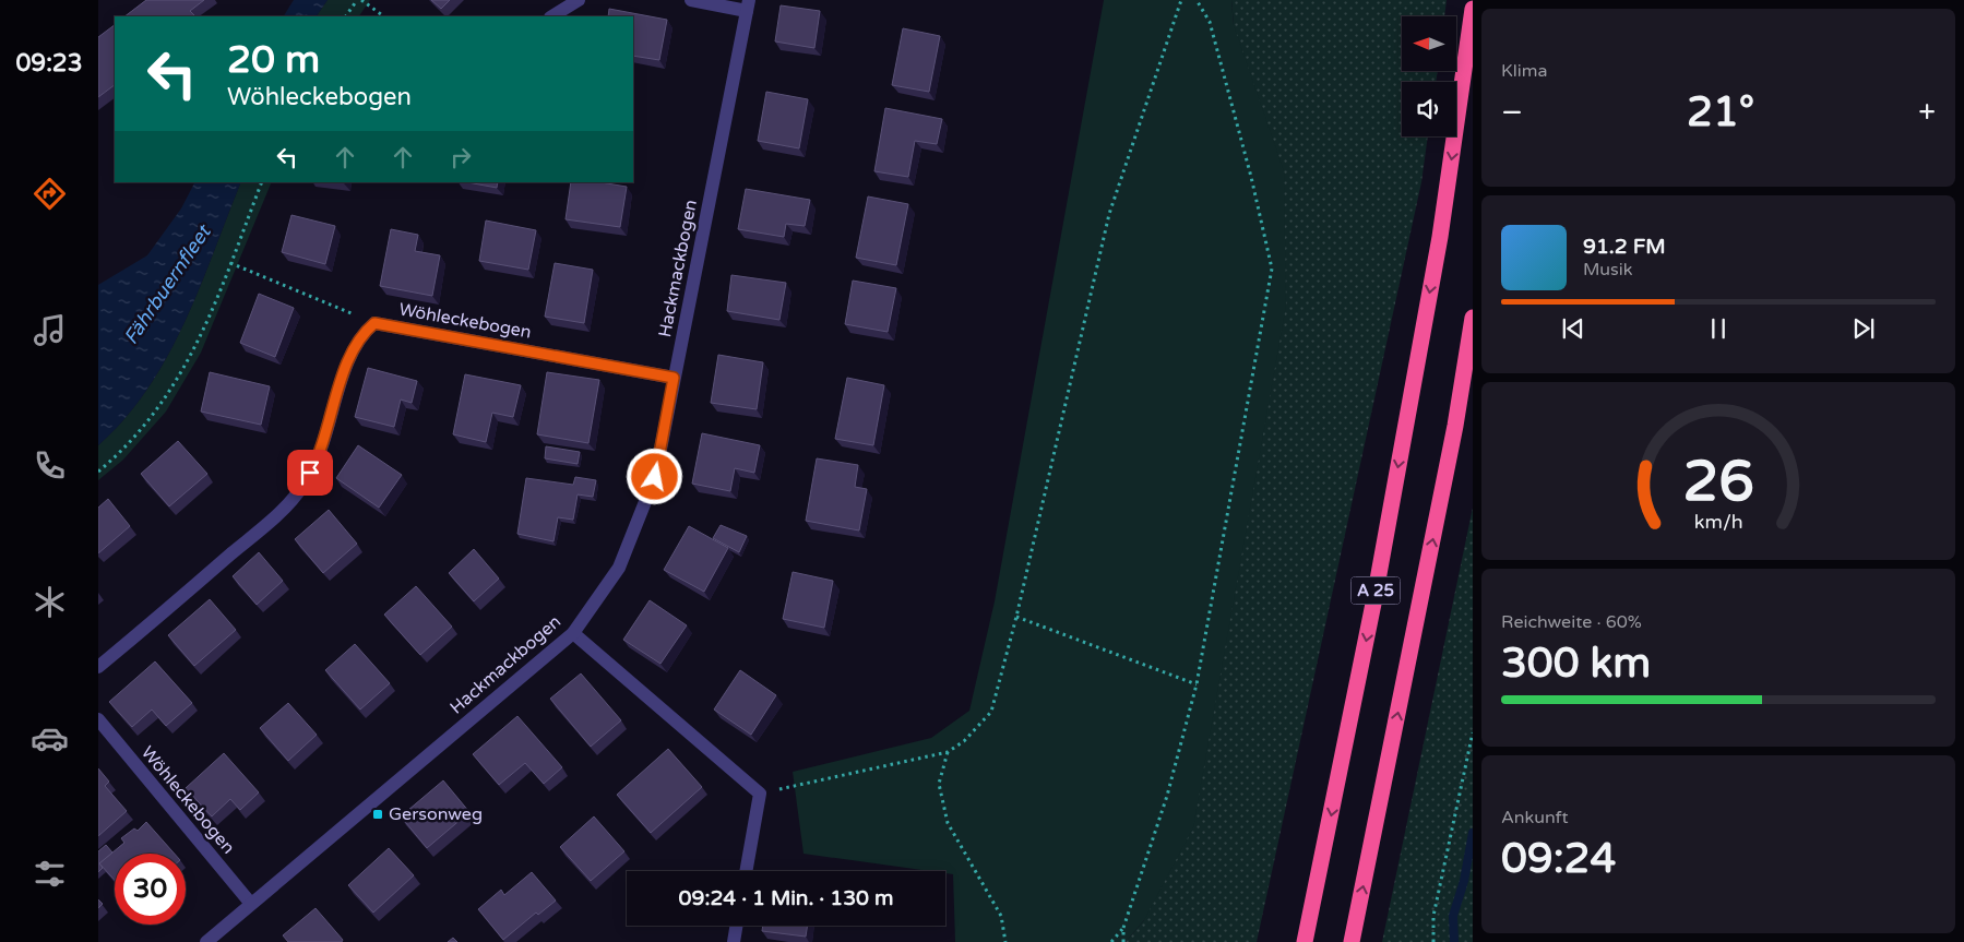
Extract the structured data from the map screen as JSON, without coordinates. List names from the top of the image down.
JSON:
{
  "streets": {
    "highway": ["A 25"],
    "street": ["Hackmackbogen", "Wöhleckebogen"]
  },
  "crossings": [
    ["Hackmackbogen", "Wöhleckebogen"]
  ],
  "water": ["Fährbuernfleet"],
  "places": {
    "transit": ["Gersonweg"]
  },
  "north": "left",
  "page": {
    "tabs": "09:23",
    "tile": [
      "Klima",
      ["Reichweite · 60%", "300 km"],
      ["Ankunft", "09:24"]
    ],
    "turn": ["20 m", "Wöhleckebogen"],
    "heat": ["−", "21°", "+"],
    "song": ["91.2 FM", "Musik"],
    "limit": "30",
    "trip": "09:24 · 1 Min. · 130 m",
    "gauge": ["26", "km/h"]
  }
}
